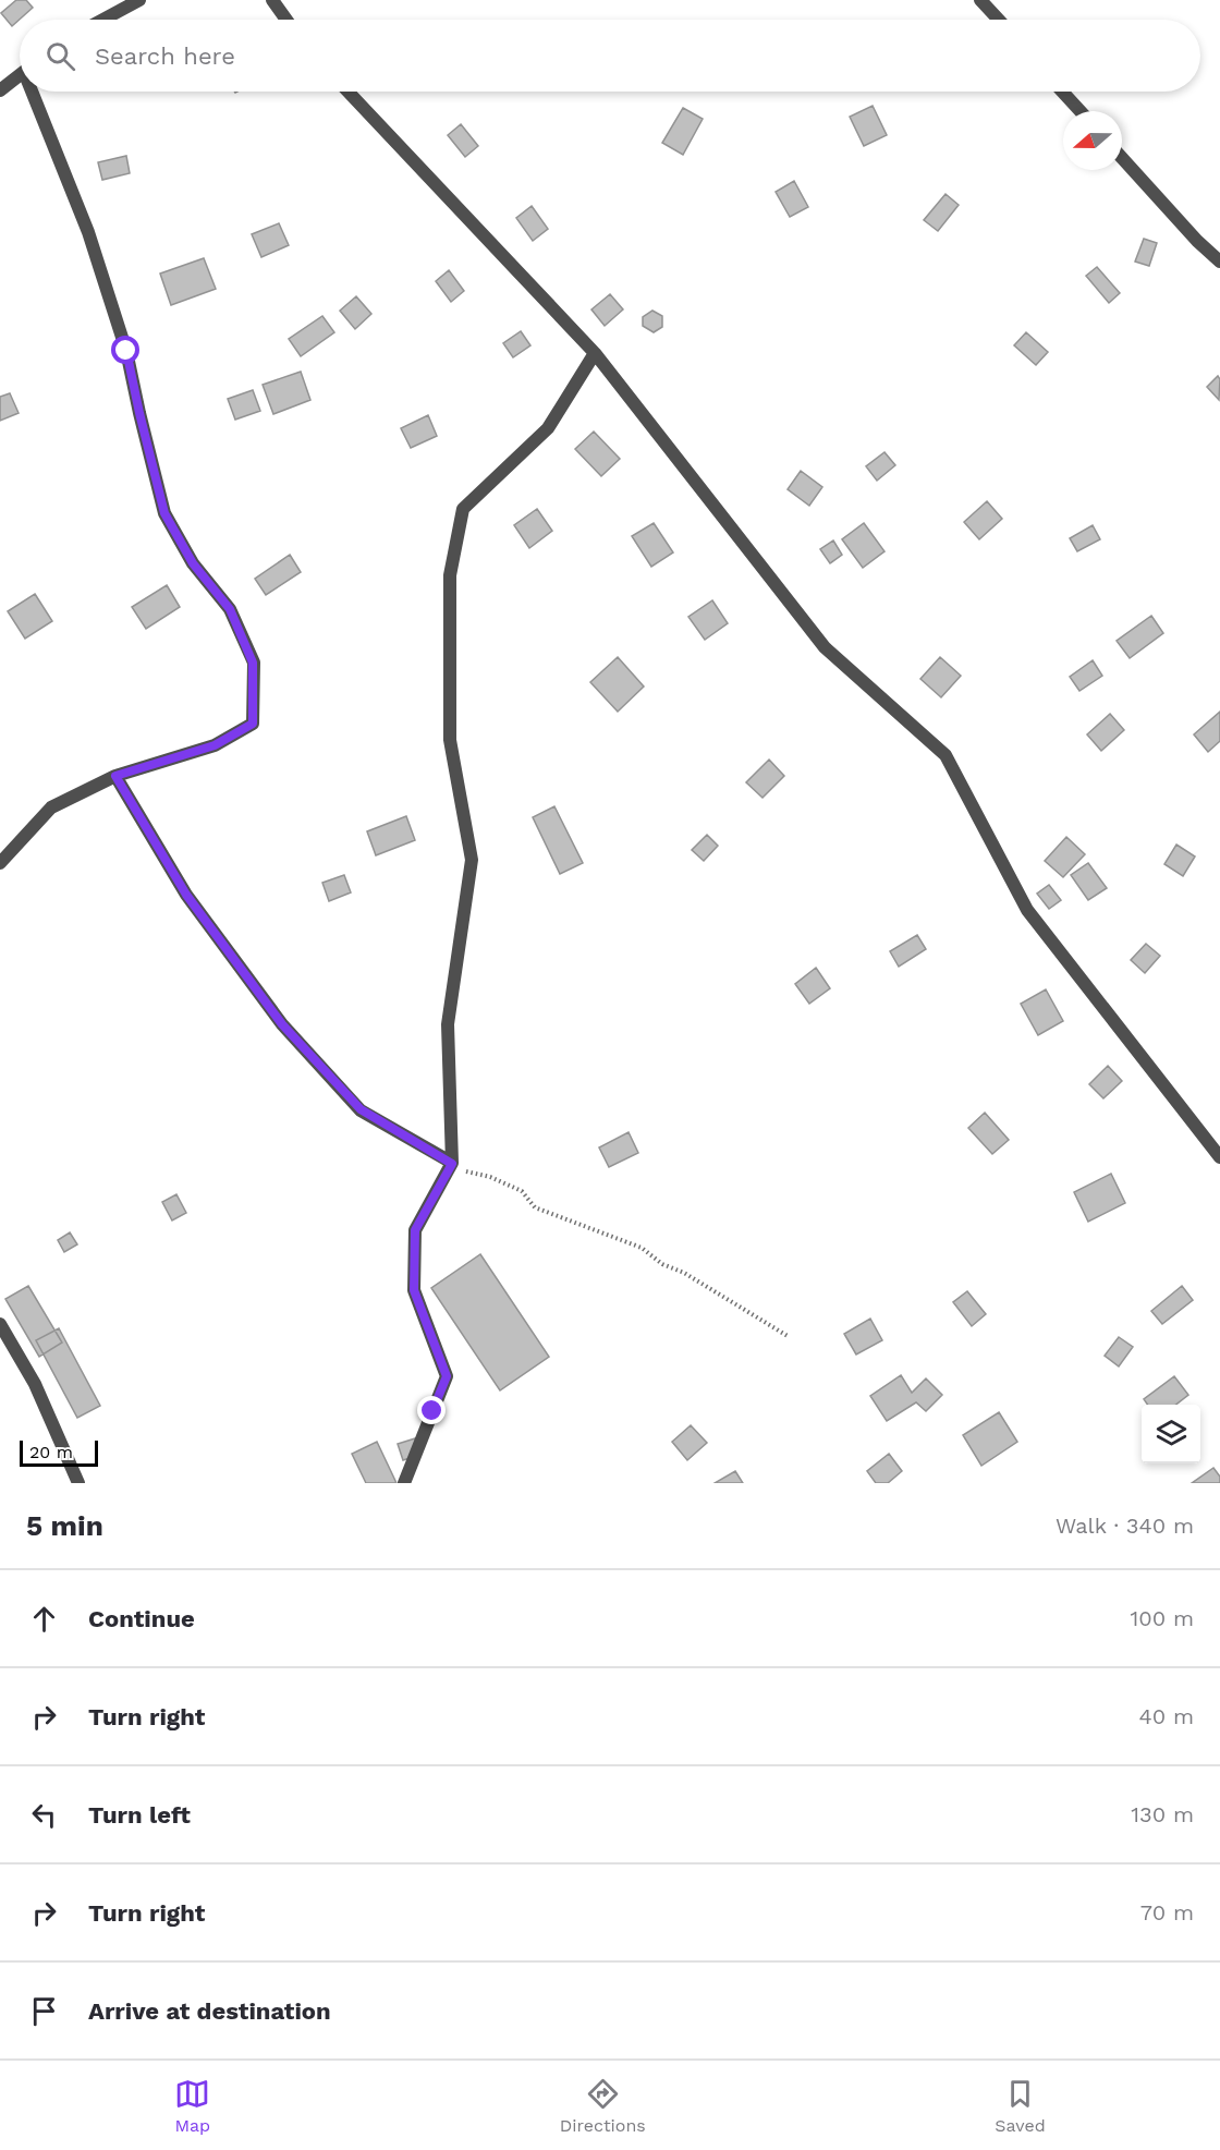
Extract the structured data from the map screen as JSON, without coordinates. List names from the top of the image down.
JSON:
{
  "scale_bar": "20 m",
  "north": "left",
  "page": {
    "search": "Search here",
    "scale": "20 m",
    "heading": ["5 min", "Walk · 340 m"],
    "list": [
      ["Continue", "100 m"],
      ["Turn right", "40 m"],
      ["Turn left", "130 m"],
      ["Turn right", "70 m"],
      "Arrive at destination"
    ],
    "nav": ["Map", "Directions", "Saved"]
  }
}
